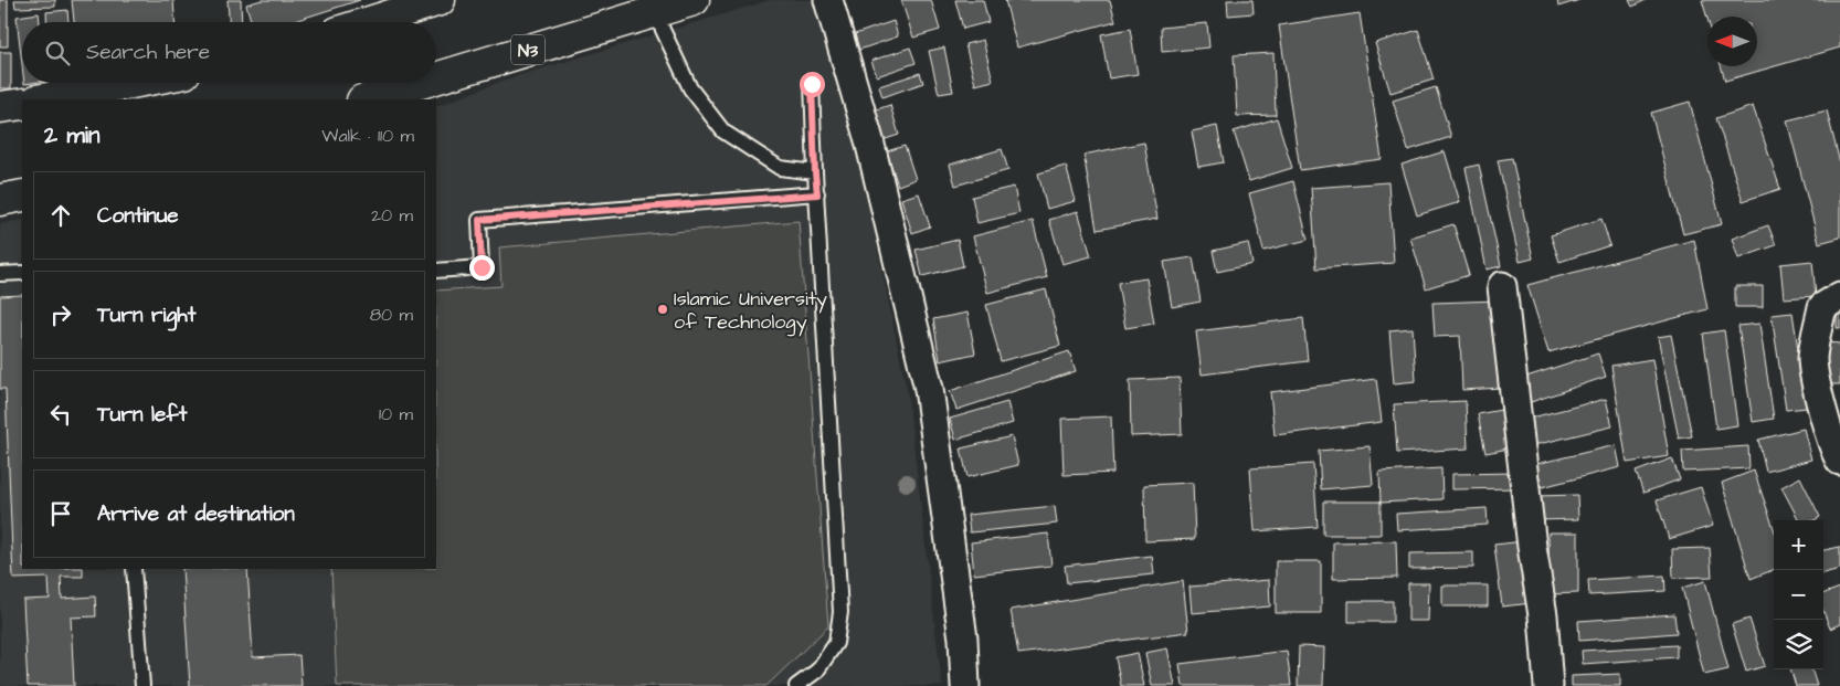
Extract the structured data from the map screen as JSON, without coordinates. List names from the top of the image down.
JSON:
{
  "streets": {
    "highway": ["N3"]
  },
  "places": ["Islamic University of Technology"],
  "north": "left",
  "page": {
    "search": "Search here",
    "heading": ["2 min", "Walk · 110 m"],
    "list": [
      ["Continue", "20 m"],
      ["Turn right", "80 m"],
      ["Turn left", "10 m"],
      "Arrive at destination"
    ],
    "map_buttons": ["+", "−"]
  }
}
